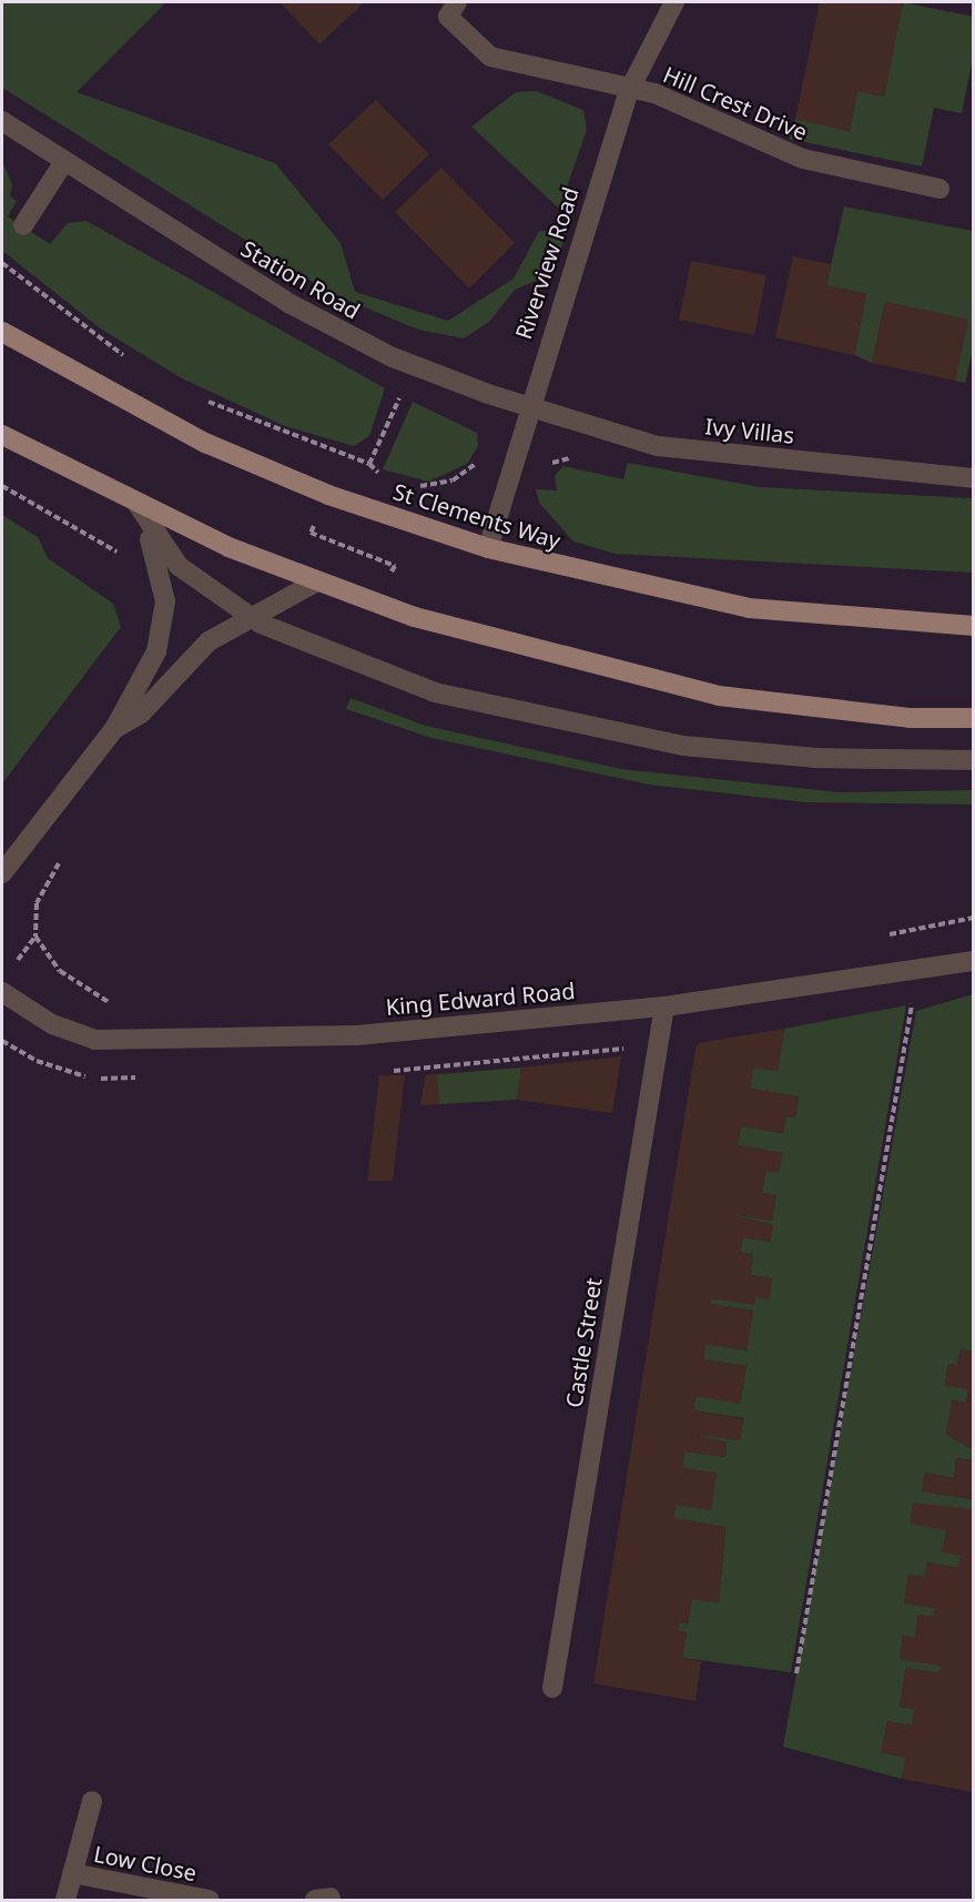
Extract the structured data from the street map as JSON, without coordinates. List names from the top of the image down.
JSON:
{
  "streets": {
    "main road": ["St Clements Way"],
    "street": [
      "Hill Crest Drive",
      "Riverview Road",
      "Station Road",
      "Ivy Villas",
      "King Edward Road",
      "Castle Street",
      "Low Close"
    ]
  },
  "crossings": [
    ["Hill Crest Drive", "Riverview Road"],
    ["Riverview Road", "Station Road"],
    ["Riverview Road", "Ivy Villas"],
    ["Riverview Road", "St Clements Way"],
    ["Station Road", "Ivy Villas"],
    ["King Edward Road", "Castle Street"]
  ]
}
